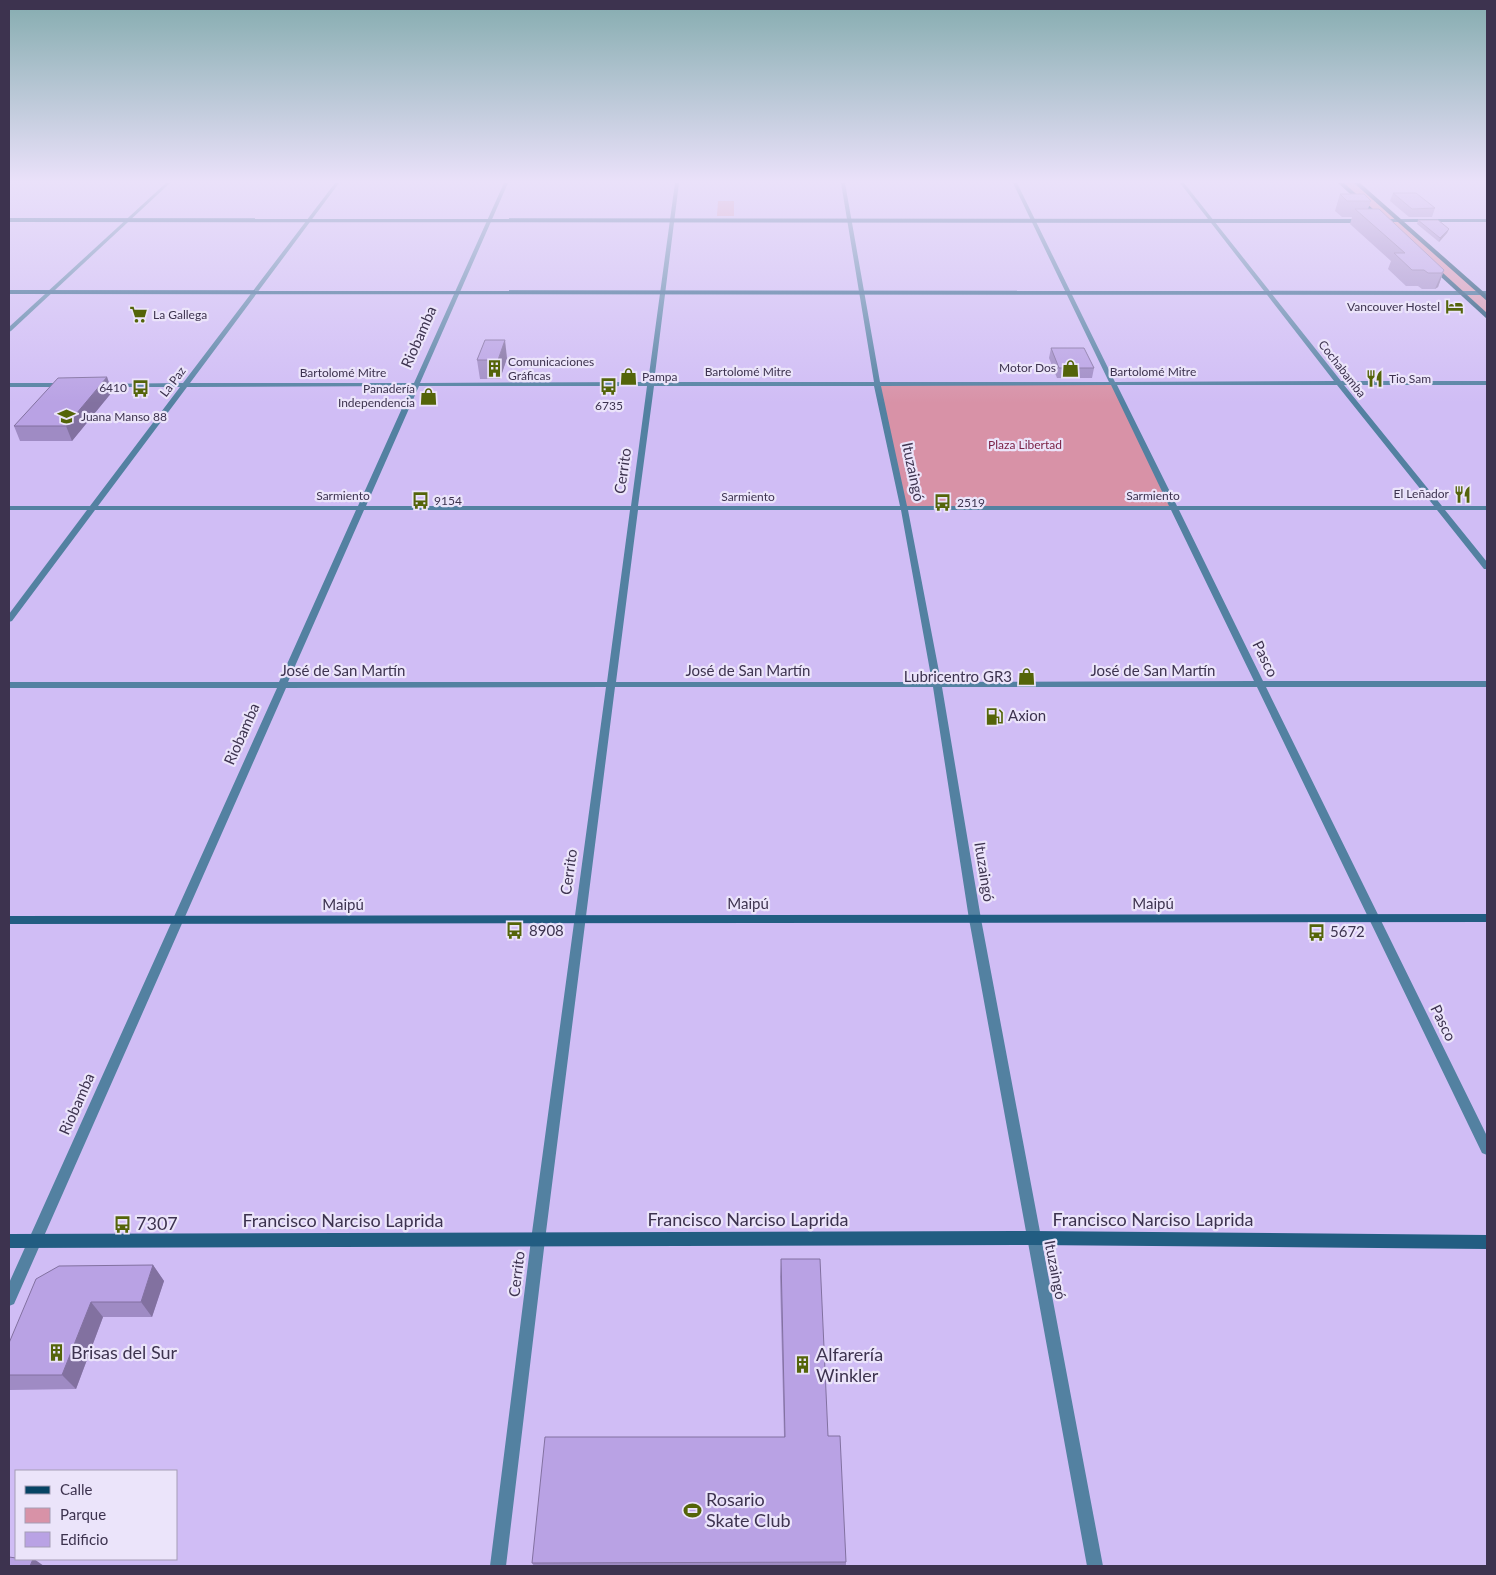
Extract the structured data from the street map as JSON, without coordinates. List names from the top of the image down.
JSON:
{
  "streets": {
    "main road": ["Maipú", "Francisco Narciso Laprida"],
    "street": [
      "Riobamba",
      "Cochabamba",
      "Bartolomé Mitre",
      "La Paz",
      "Cerrito",
      "Ituzaingó",
      "Sarmiento",
      "Pasco",
      "José de San Martín"
    ]
  },
  "crossings": [
    ["Riobamba", "Bartolomé Mitre"],
    ["Riobamba", "Sarmiento"],
    ["Riobamba", "José de San Martín"],
    ["Riobamba", "Maipú"],
    ["Riobamba", "Francisco Narciso Laprida"],
    ["Cochabamba", "Bartolomé Mitre"],
    ["Cochabamba", "Sarmiento"],
    ["Bartolomé Mitre", "La Paz"],
    ["Bartolomé Mitre", "Cerrito"],
    ["Bartolomé Mitre", "Ituzaingó"],
    ["Bartolomé Mitre", "Pasco"],
    ["La Paz", "Sarmiento"],
    ["Cerrito", "Sarmiento"],
    ["Cerrito", "José de San Martín"],
    ["Cerrito", "Maipú"],
    ["Cerrito", "Francisco Narciso Laprida"],
    ["Ituzaingó", "Sarmiento"],
    ["Ituzaingó", "José de San Martín"],
    ["Ituzaingó", "Maipú"],
    ["Ituzaingó", "Francisco Narciso Laprida"],
    ["Sarmiento", "Pasco"],
    ["Pasco", "José de San Martín"],
    ["Pasco", "Maipú"]
  ],
  "parks": ["Plaza Libertad"],
  "places": {
    "hotel": ["Vancouver Hostel"],
    "supermarket": ["La Gallega"],
    "shop": [
      "Motor Dos",
      "Pampa",
      "Panadería Independencia",
      "Lubricentro GR3"
    ],
    "building": ["Comunicaciones Gráficas", "Brisas del Sur", "Alfarería Winkler"],
    "restaurant": ["Tio Sam", "El Leñador"],
    "bus stop": [
      "6735",
      "6410",
      "9154",
      "2519",
      "8908",
      "5672",
      "7307"
    ],
    "school or university": ["Juana Manso 88"],
    "fuel station": ["Axion"],
    "sports": ["Rosario Skate Club"]
  },
  "legend": ["Calle", "Parque", "Edificio"]
}
